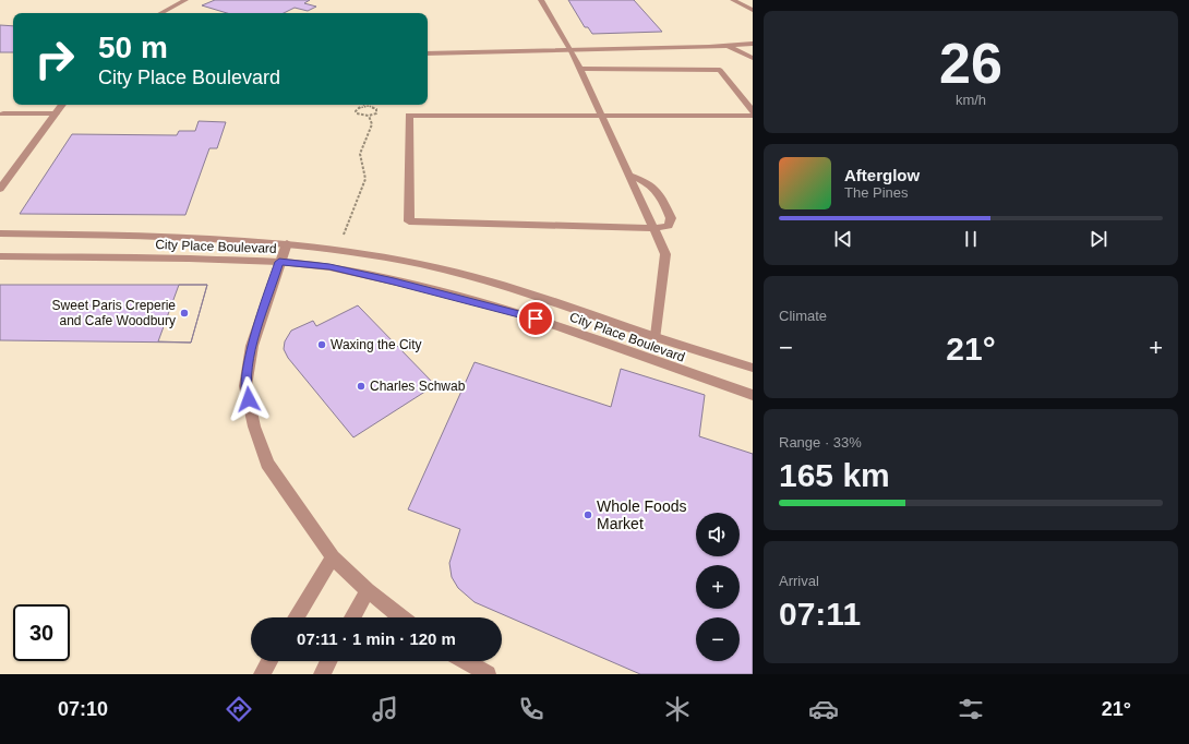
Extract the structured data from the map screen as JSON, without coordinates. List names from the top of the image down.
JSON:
{
  "streets": {
    "street": ["City Place Boulevard"]
  },
  "places": [
    "Sweet Paris Creperie and Cafe Woodbury",
    "Waxing the City",
    "Charles Schwab",
    "Whole Foods Market"
  ],
  "page": {
    "tile": [
      ["26", "km/h"],
      "Climate",
      ["Range · 33%", "165 km"],
      ["Arrival", "07:11"]
    ],
    "turn": ["50 m", "City Place Boulevard"],
    "song": ["Afterglow", "The Pines"],
    "heat": ["−", "21°", "+"],
    "map_buttons": ["+", "−"],
    "limit": "30",
    "trip": "07:11 · 1 min · 120 m",
    "tabs": ["07:10", "21°"]
  }
}
